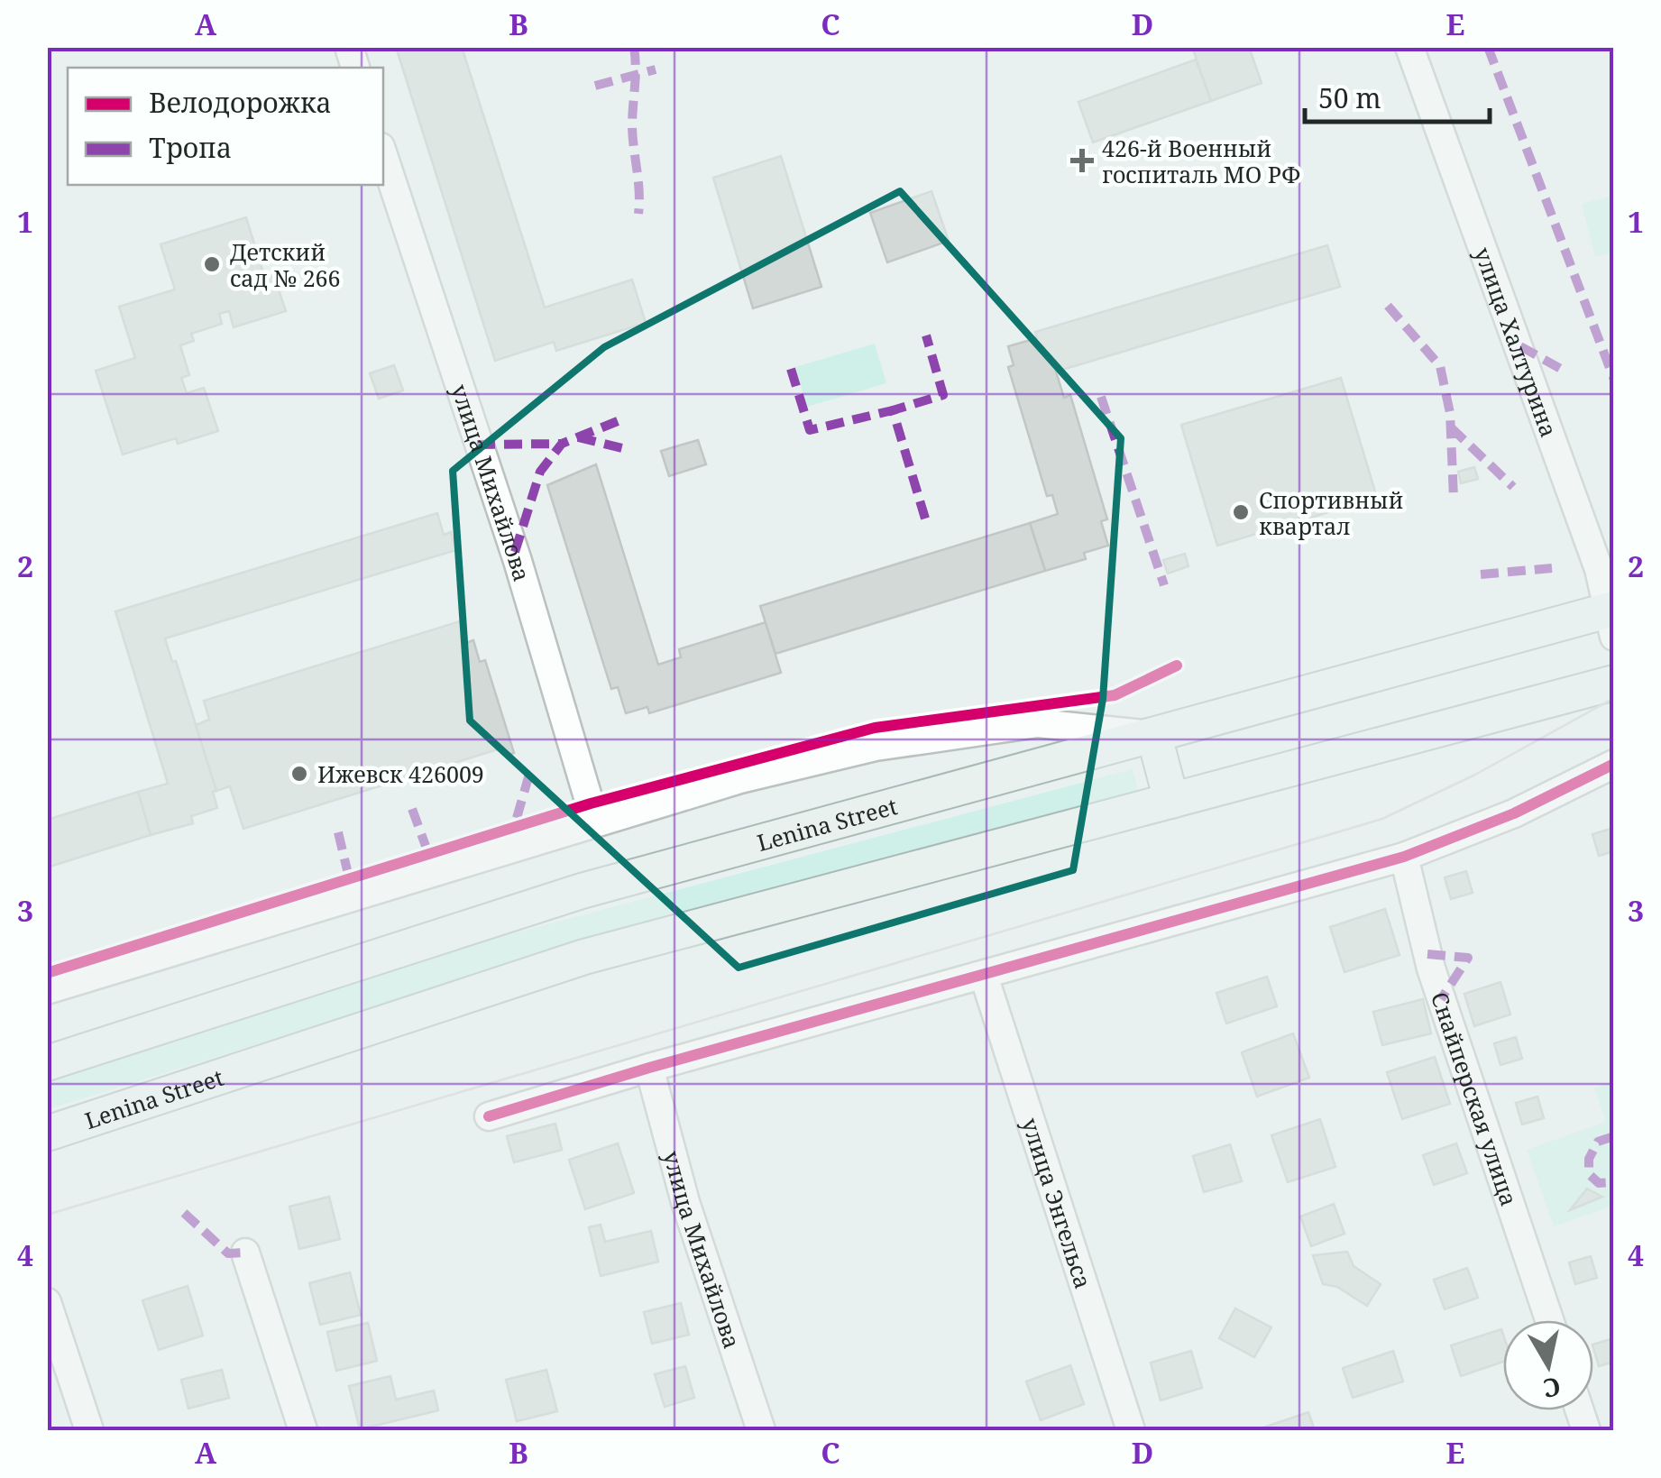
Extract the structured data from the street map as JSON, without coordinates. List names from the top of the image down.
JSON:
{
  "streets": {
    "main road": ["Lenina Street"],
    "street": [
      "улица Халтурина",
      "улица Михайлова",
      "Снайперская улица",
      "улица Энгельса"
    ]
  },
  "crossings": [
    ["улица Халтурина", "Lenina Street"]
  ],
  "places": {
    "health": ["426-й Военный госпиталь МО РФ"],
    "other": ["Детский сад № 266", "Спортивный квартал", "Ижевск 426009"]
  },
  "legend": ["Велодорожка", "Тропа"],
  "scale_bar": "50 m",
  "north": "bottom",
  "grid": {
    "columns": [
      "A",
      "B",
      "C",
      "D",
      "E"
    ],
    "rows": [
      "1",
      "2",
      "3",
      "4"
    ]
  }
}
